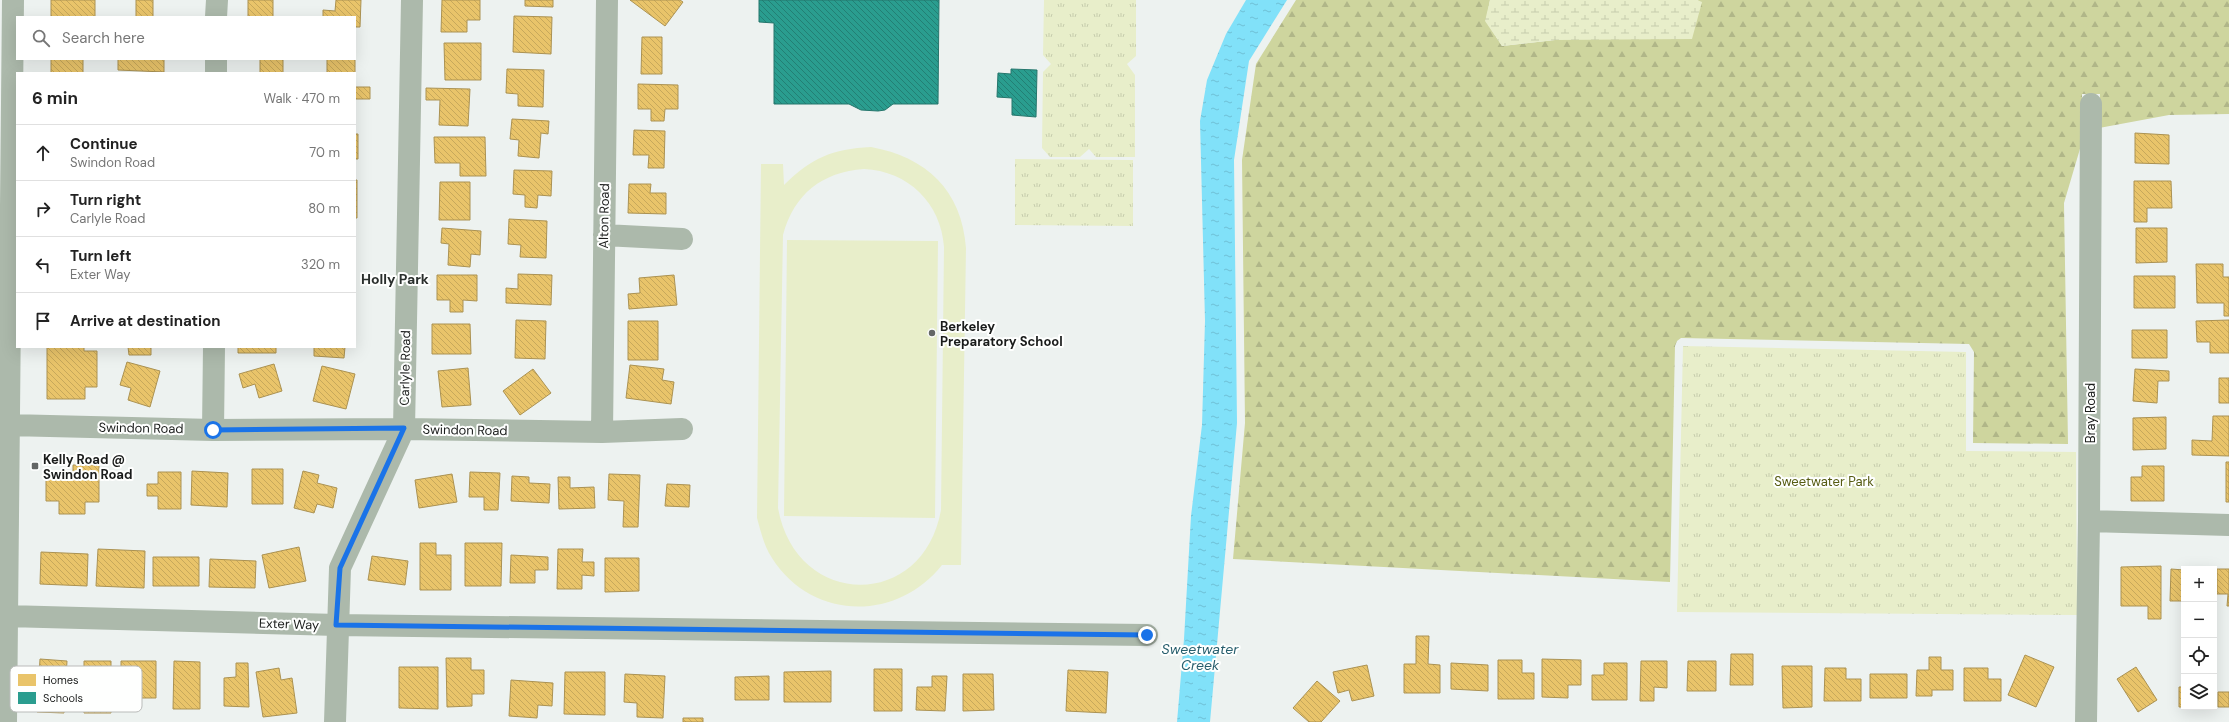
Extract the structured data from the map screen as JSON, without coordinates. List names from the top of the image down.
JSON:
{
  "streets": {
    "street": [
      "Alton Road",
      "Carlyle Road",
      "Bray Road",
      "Swindon Road",
      "Exter Way"
    ]
  },
  "crossings": [
    ["Alton Road", "Swindon Road"],
    ["Carlyle Road", "Swindon Road"],
    ["Carlyle Road", "Exter Way"]
  ],
  "districts": ["Holly Park"],
  "water": ["Sweetwater Creek"],
  "parks": ["Sweetwater Park"],
  "places": {
    "other": ["Berkeley Preparatory School"],
    "transit": ["Kelly Road @ Swindon Road"]
  },
  "legend": ["Homes", "Schools"],
  "page": {
    "search": "Search here",
    "heading": ["6 min", "Walk · 470 m"],
    "list": [
      ["Continue", "Swindon Road", "70 m"],
      ["Turn right", "Carlyle Road", "80 m"],
      ["Turn left", "Exter Way", "320 m"],
      "Arrive at destination"
    ],
    "map_buttons": ["+", "−"]
  }
}
